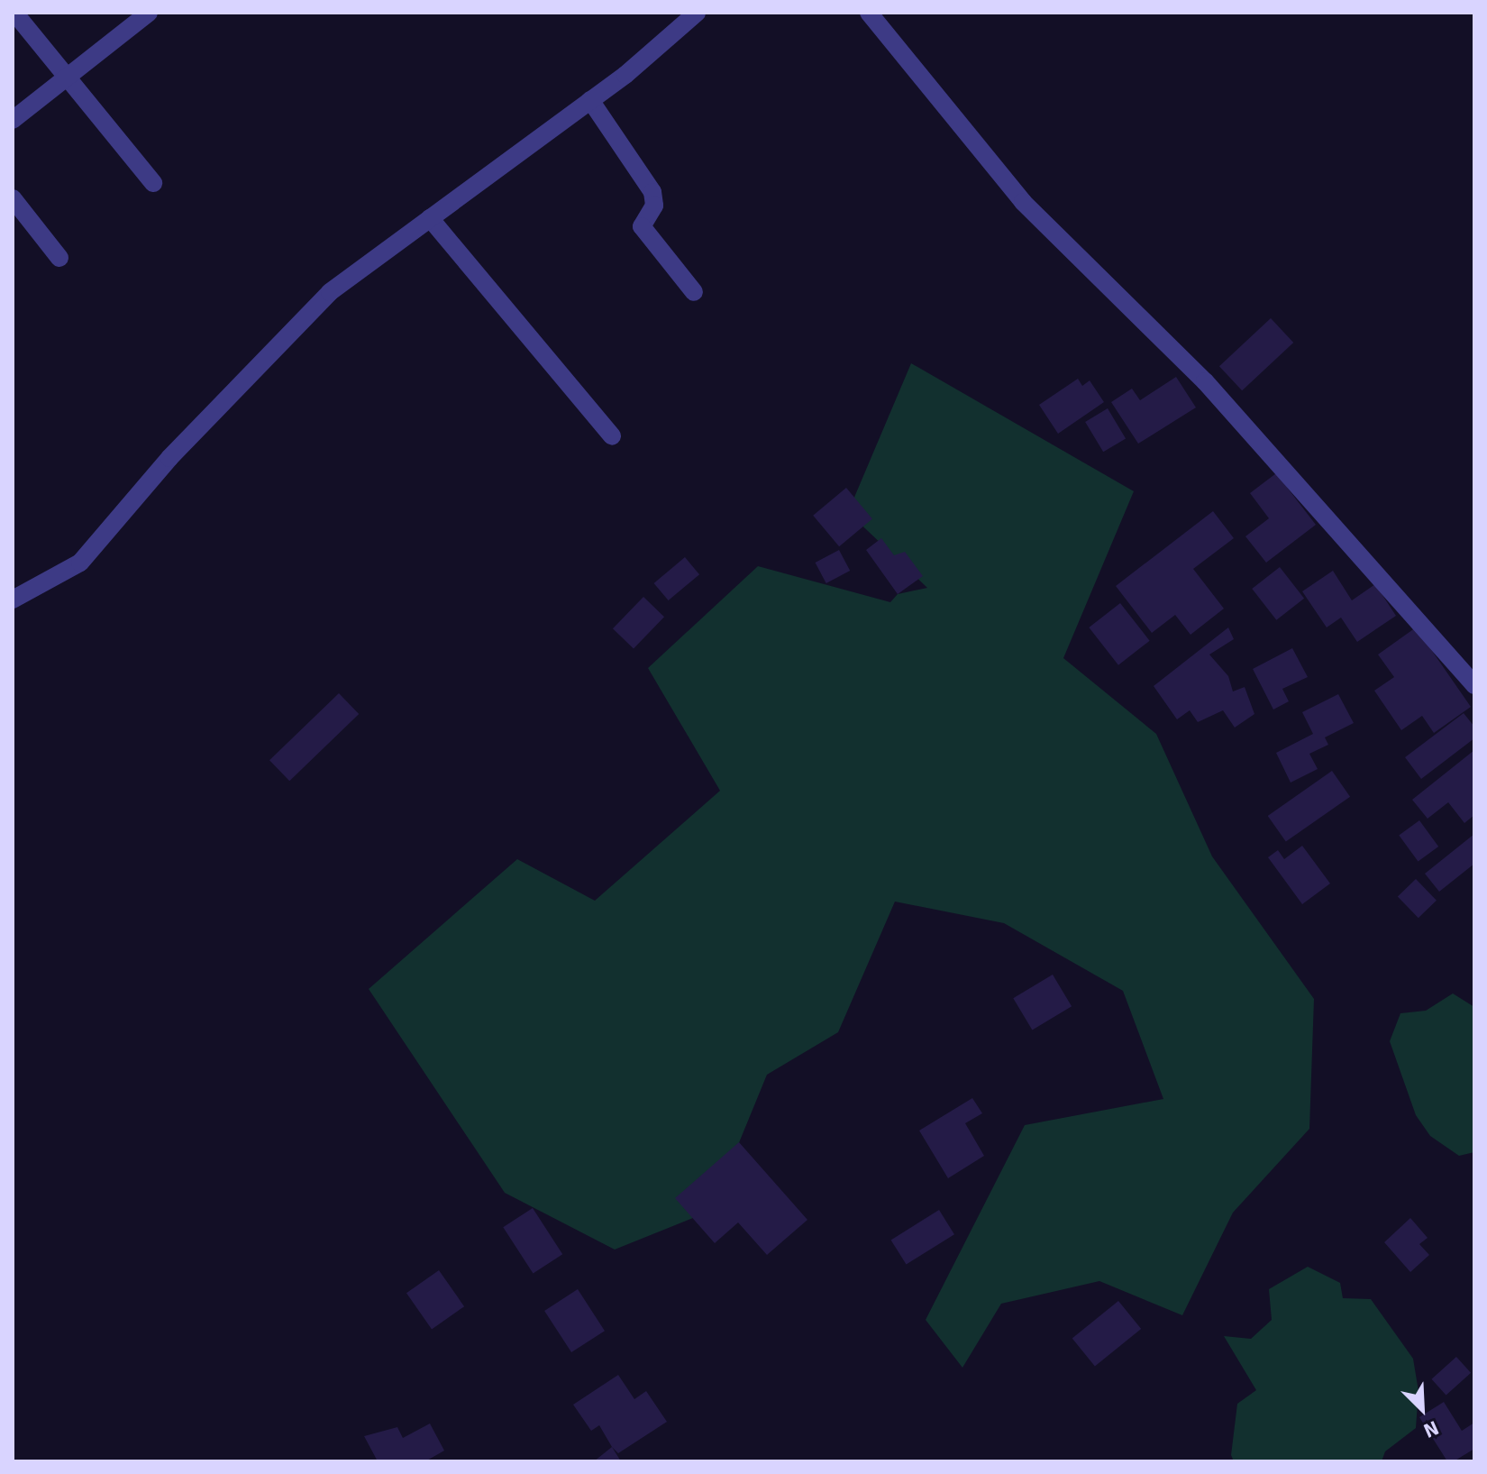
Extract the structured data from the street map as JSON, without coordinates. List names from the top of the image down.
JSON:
{
  "north": "bottom right"
}
